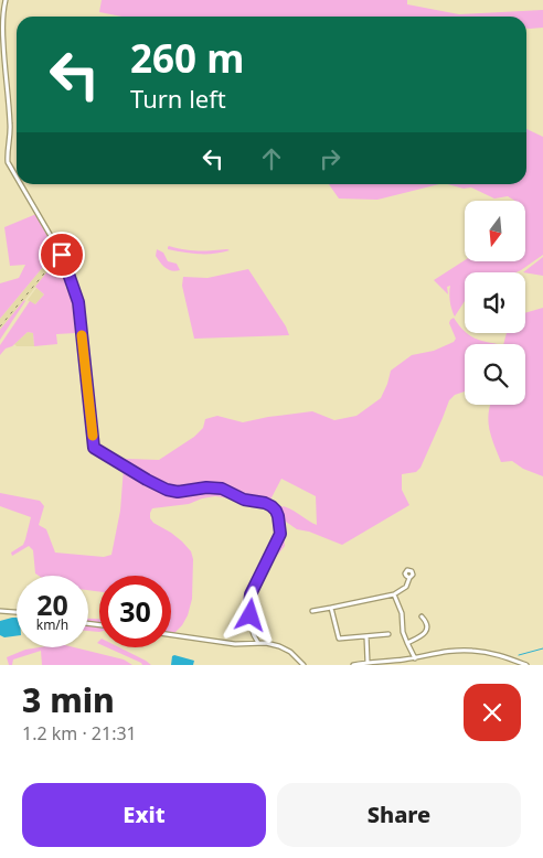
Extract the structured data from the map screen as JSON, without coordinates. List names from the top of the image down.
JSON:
{
  "north": "bottom",
  "page": {
    "turn": ["260 m", "Turn left"],
    "speed": "20 km/h",
    "limit": "30",
    "heading": ["3 min", "1.2 km · 21:31"],
    "buttons": ["Exit", "Share"]
  }
}
